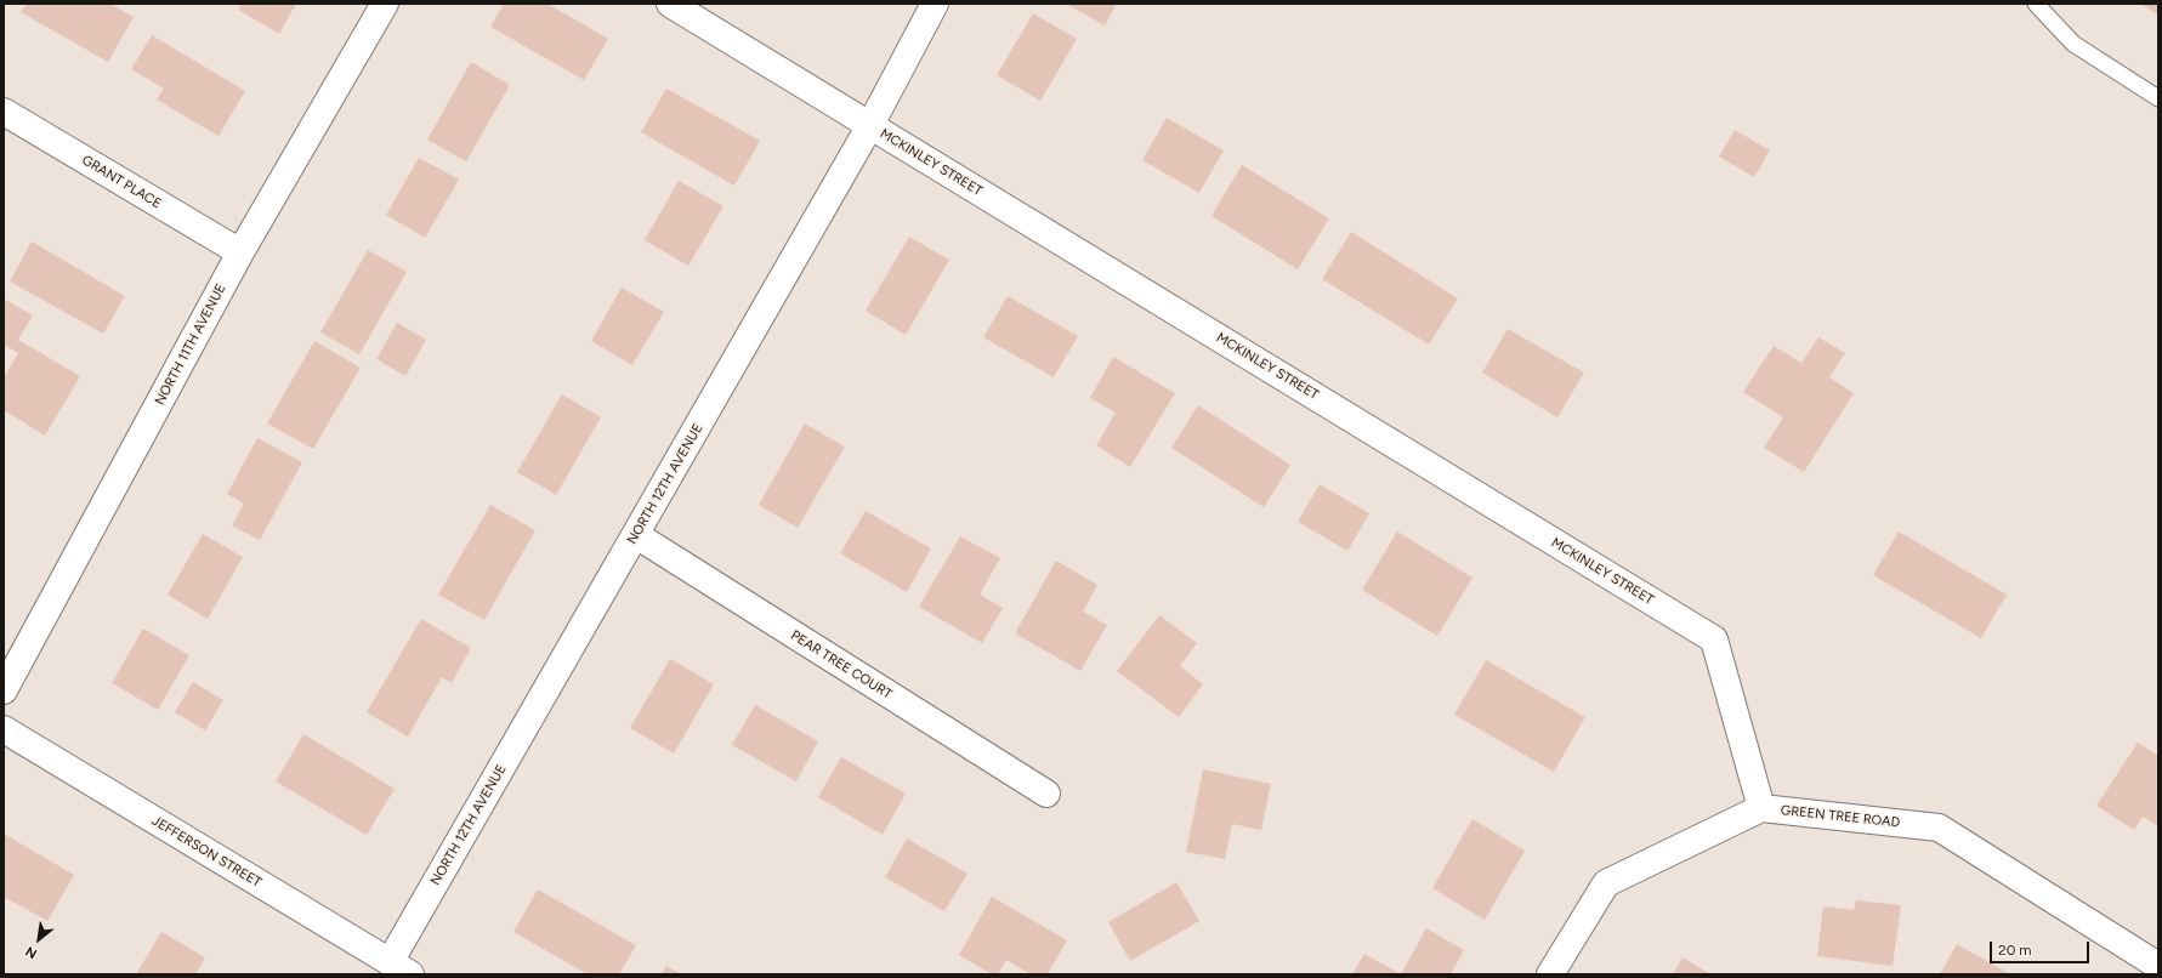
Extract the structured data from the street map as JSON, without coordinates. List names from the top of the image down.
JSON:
{
  "streets": {
    "street": [
      "MCKINLEY STREET",
      "GRANT PLACE",
      "NORTH 11TH AVENUE",
      "NORTH 12TH AVENUE",
      "PEAR TREE COURT",
      "GREEN TREE ROAD",
      "JEFFERSON STREET"
    ]
  },
  "crossings": [
    ["MCKINLEY STREET", "NORTH 12TH AVENUE"],
    ["MCKINLEY STREET", "GREEN TREE ROAD"],
    ["GRANT PLACE", "NORTH 11TH AVENUE"],
    ["NORTH 12TH AVENUE", "PEAR TREE COURT"],
    ["NORTH 12TH AVENUE", "JEFFERSON STREET"]
  ],
  "scale_bar": "20 m",
  "north": "bottom left"
}
